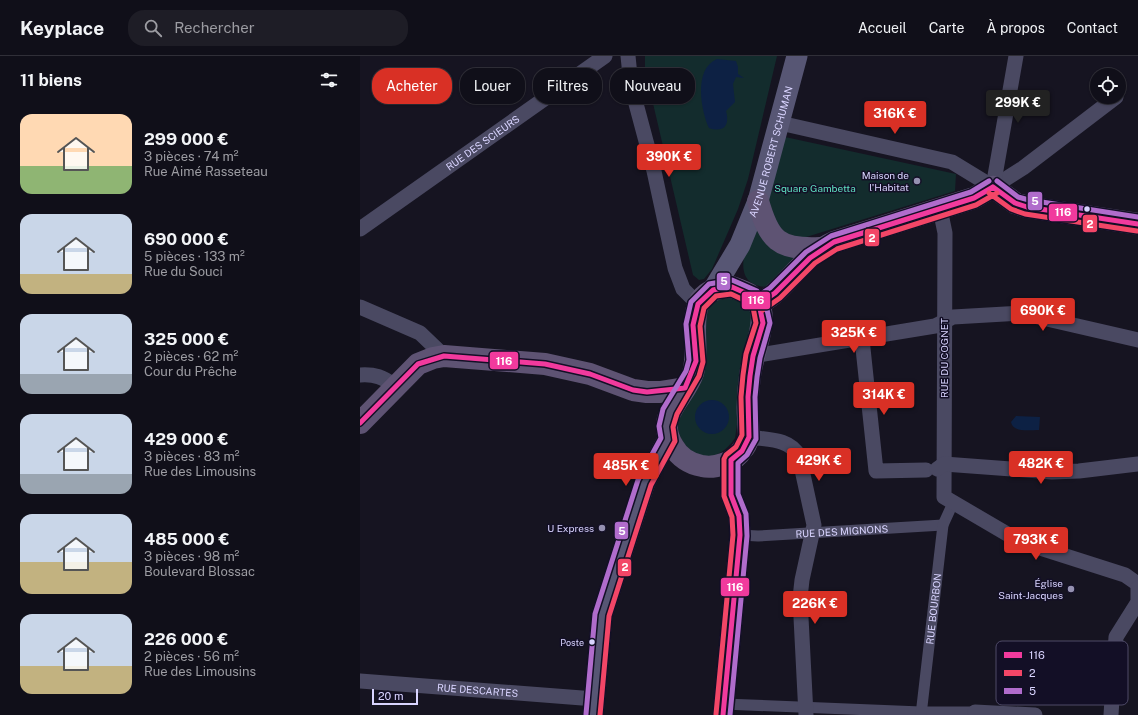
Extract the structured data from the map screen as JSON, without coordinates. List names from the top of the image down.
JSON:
{
  "streets": {
    "main road": ["AVENUE ROBERT SCHUMAN"],
    "street": [
      "RUE DES SCIEURS",
      "RUE DU COGNET",
      "RUE DES MIGNONS",
      "RUE BOURBON",
      "RUE DESCARTES"
    ]
  },
  "crossings": [
    ["RUE DU COGNET", "RUE BOURBON"],
    ["RUE DES MIGNONS", "RUE BOURBON"]
  ],
  "parks": ["Square Gambetta"],
  "places": [
    "Maison de l'Habitat",
    "U Express",
    "Église Saint-Jacques",
    "Poste"
  ],
  "lines": ["transit line 5", "transit line 116", "transit line 2"],
  "legend": ["116", "2", "5"],
  "scale_bar": "20 m",
  "page": {
    "header": "Keyplace",
    "search": "Rechercher",
    "nav": [
      "Accueil",
      "Carte",
      "À propos",
      "Contact"
    ],
    "heading": "11 biens",
    "chip": [
      "Acheter",
      "Louer",
      "Filtres",
      "Nouveau"
    ],
    "price": [
      "299K €",
      "316K €",
      "390K €",
      "690K €",
      "325K €",
      "314K €",
      "429K €",
      "482K €",
      "485K €",
      "793K €",
      "226K €"
    ],
    "list": [
      {
        "name": "299 000 €",
        "note": "3 pièces · 74 m² · Rue Aimé Rasseteau"
      },
      {
        "name": "690 000 €",
        "note": "5 pièces · 133 m² · Rue du Souci"
      },
      {
        "name": "325 000 €",
        "note": "2 pièces · 62 m² · Cour du Prêche"
      },
      {
        "name": "429 000 €",
        "note": "3 pièces · 83 m² · Rue des Limousins"
      },
      {
        "name": "485 000 €",
        "note": "3 pièces · 98 m² · Boulevard Blossac"
      },
      {
        "name": "226 000 €",
        "note": "2 pièces · 56 m² · Rue des Limousins"
      }
    ],
    "scale": "20 m"
  }
}
